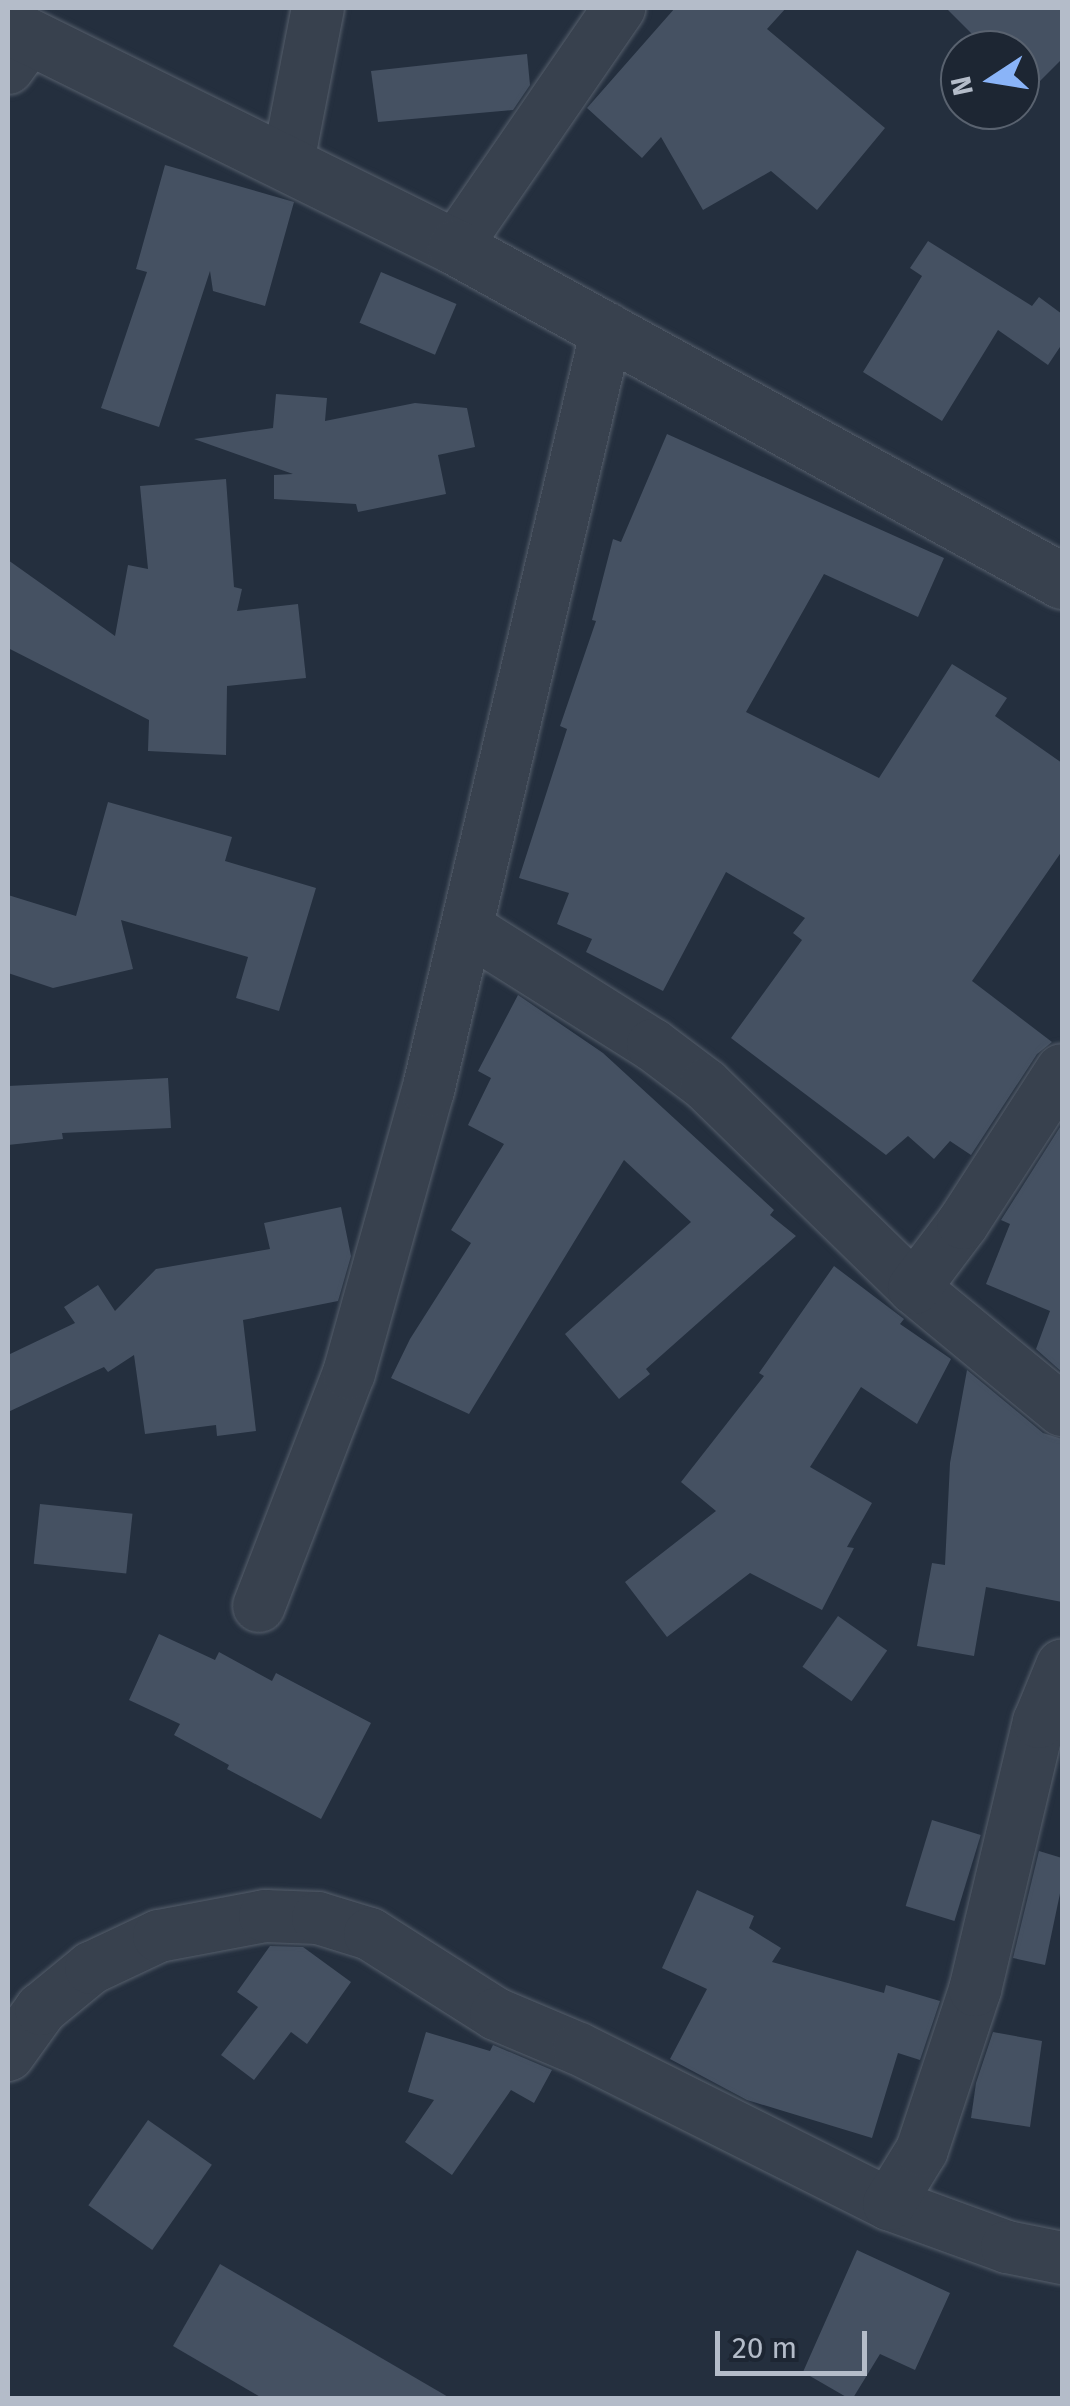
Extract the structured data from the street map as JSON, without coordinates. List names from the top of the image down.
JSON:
{
  "scale_bar": "20 m",
  "north": "left"
}
